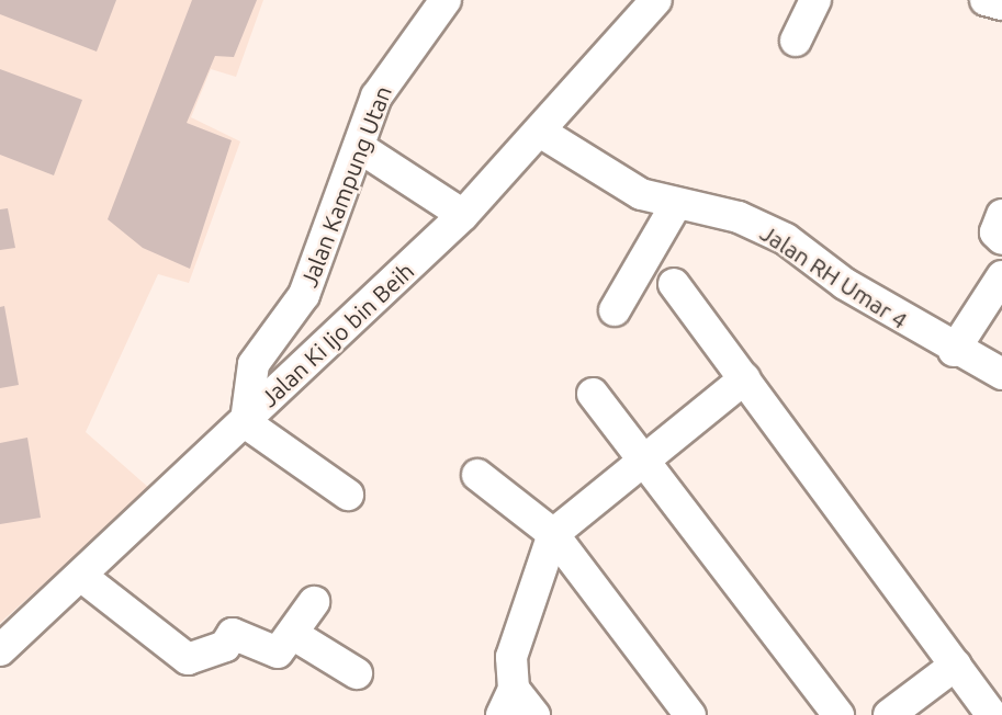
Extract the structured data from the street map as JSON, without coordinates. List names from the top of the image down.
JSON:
{
  "streets": {
    "street": ["Jalan Kampung Utan", "Jalan RH Umar 4", "Jalan Ki Ijo bin Beih"]
  },
  "crossings": [
    ["Jalan Kampung Utan", "Jalan Ki Ijo bin Beih"],
    ["Jalan RH Umar 4", "Jalan Ki Ijo bin Beih"]
  ]
}
